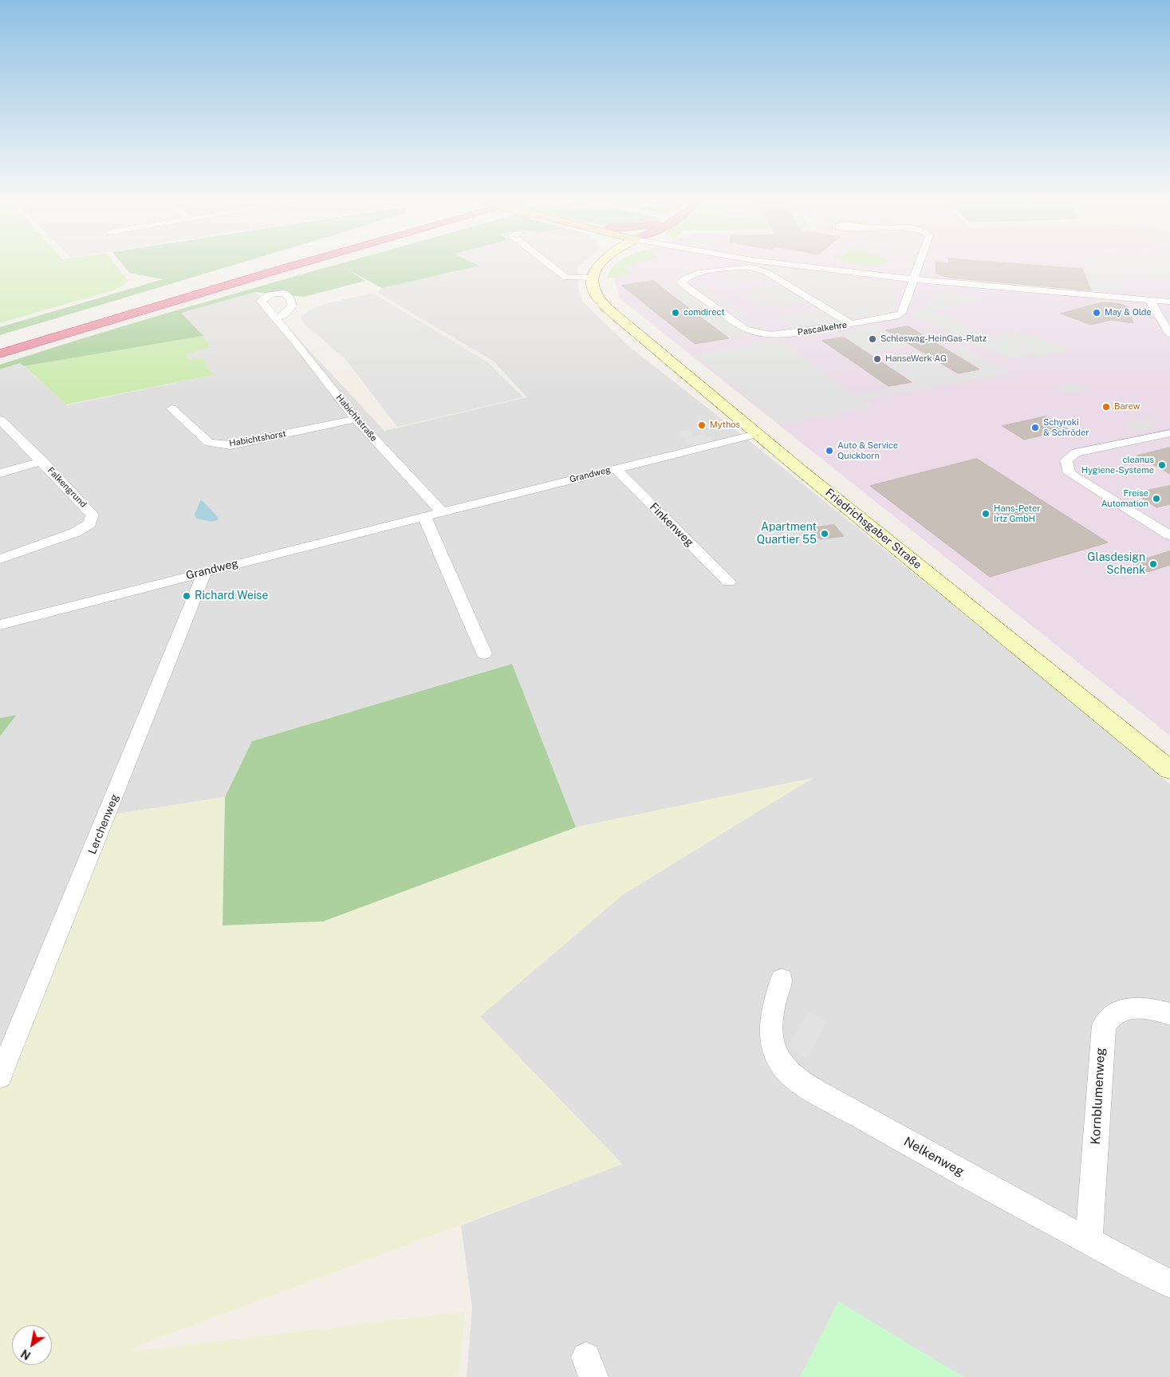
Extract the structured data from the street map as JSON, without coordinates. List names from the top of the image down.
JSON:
{
  "streets": {
    "main road": ["Friedrichsgaber Straße"],
    "street": [
      "Pascalkehre",
      "Habichtstraße",
      "Habichtshorst",
      "Grandweg",
      "Falkengrund",
      "Finkenweg",
      "Lerchenweg",
      "Kornblumenweg",
      "Nelkenweg"
    ]
  },
  "crossings": [
    ["Habichtstraße", "Habichtshorst"],
    ["Habichtstraße", "Grandweg"],
    ["Grandweg", "Finkenweg"],
    ["Grandweg", "Friedrichsgaber Straße"],
    ["Grandweg", "Lerchenweg"],
    ["Kornblumenweg", "Nelkenweg"]
  ],
  "places": [
    "comdirect",
    "May & Olde",
    "Schleswag-HeinGas-Platz",
    "HanseWerk AG",
    "Barew",
    "Mythos",
    "Schyroki & Schröder",
    "Auto & Service Quickborn",
    "cleanus Hygiene-Systeme",
    "Freise Automation",
    "Hans-Peter Irtz GmbH",
    "Apartment Quartier 55",
    "Glasdesign Schenk",
    "Richard Weise"
  ],
  "north": "bottom left"
}
